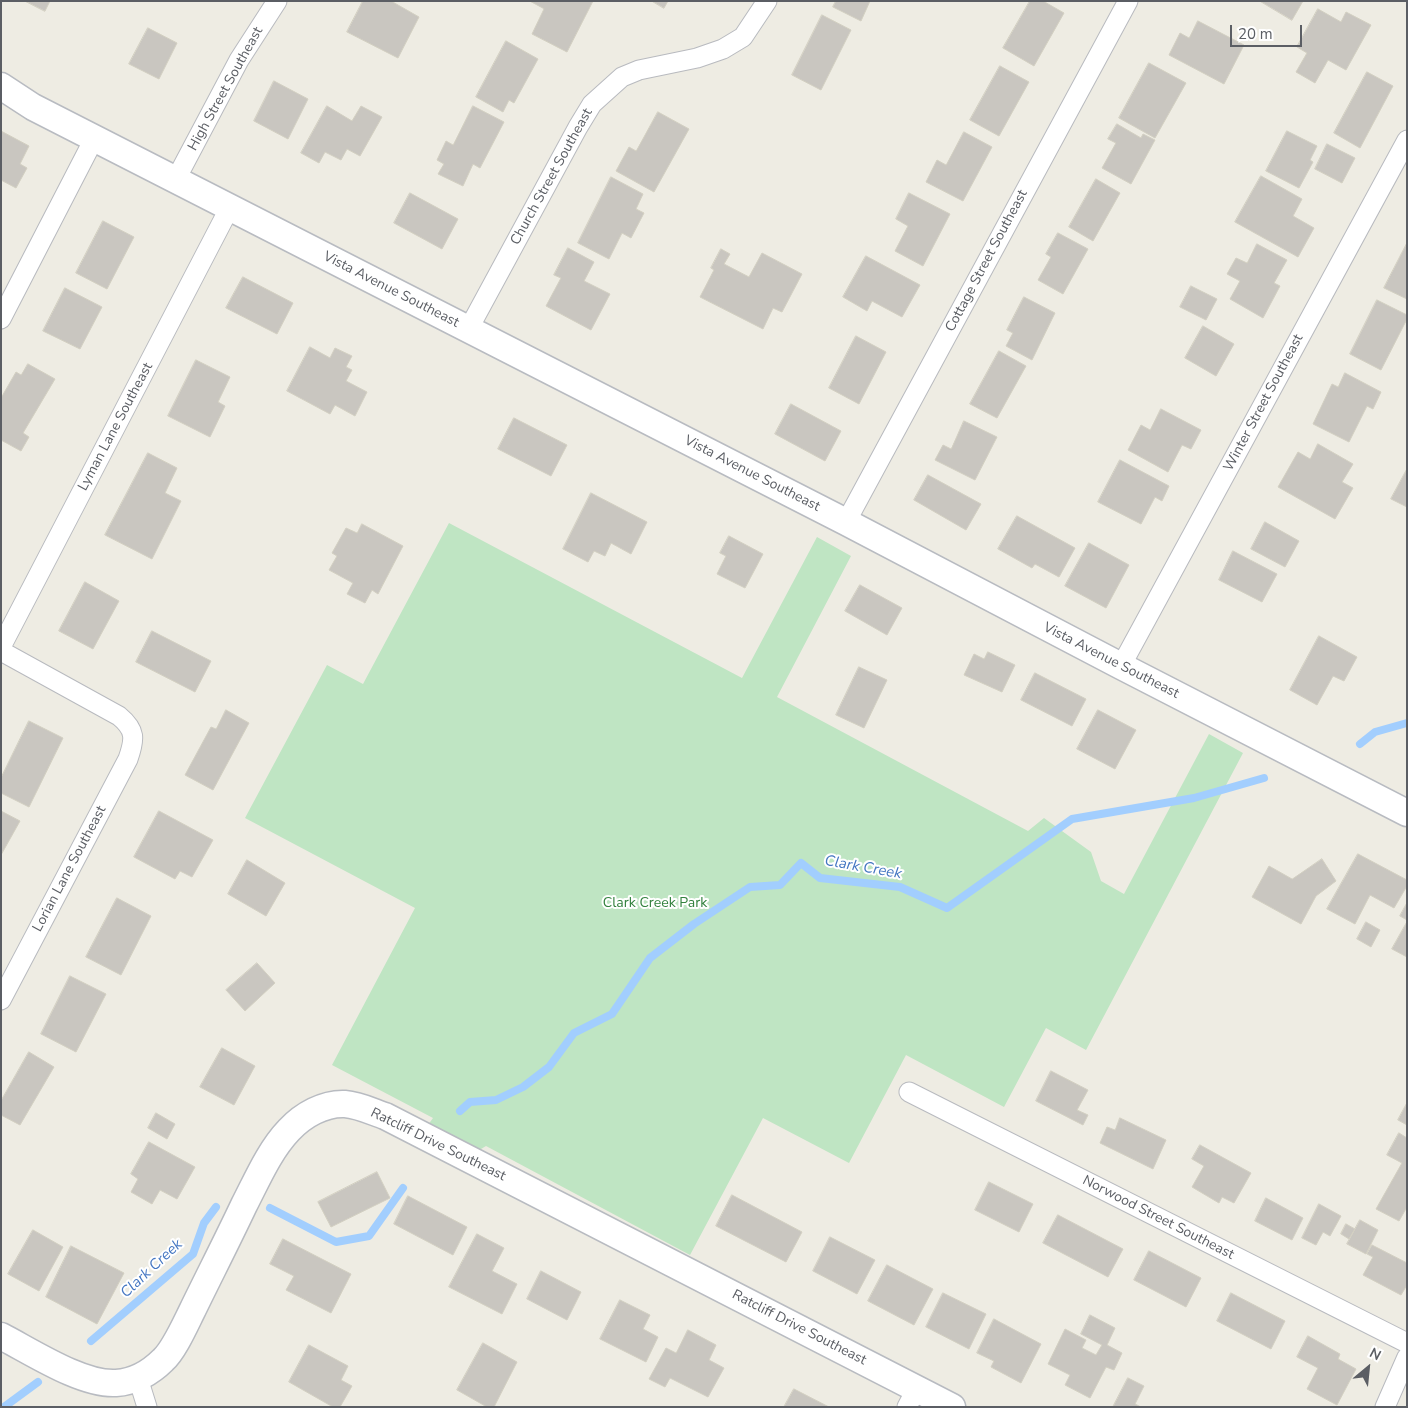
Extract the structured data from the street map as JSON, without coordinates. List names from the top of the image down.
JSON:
{
  "streets": {
    "main road": ["Vista Avenue Southeast", "Ratcliff Drive Southeast"],
    "street": [
      "High Street Southeast",
      "Church Street Southeast",
      "Cottage Street Southeast",
      "Winter Street Southeast",
      "Lyman Lane Southeast",
      "Lorian Lane Southeast",
      "Norwood Street Southeast"
    ]
  },
  "crossings": [
    ["High Street Southeast", "Vista Avenue Southeast"],
    ["Church Street Southeast", "Vista Avenue Southeast"],
    ["Cottage Street Southeast", "Vista Avenue Southeast"],
    ["Vista Avenue Southeast", "Winter Street Southeast"],
    ["Vista Avenue Southeast", "Lyman Lane Southeast"]
  ],
  "water": ["Clark Creek"],
  "parks": ["Clark Creek Park"],
  "scale_bar": "20 m",
  "north": "top right"
}
